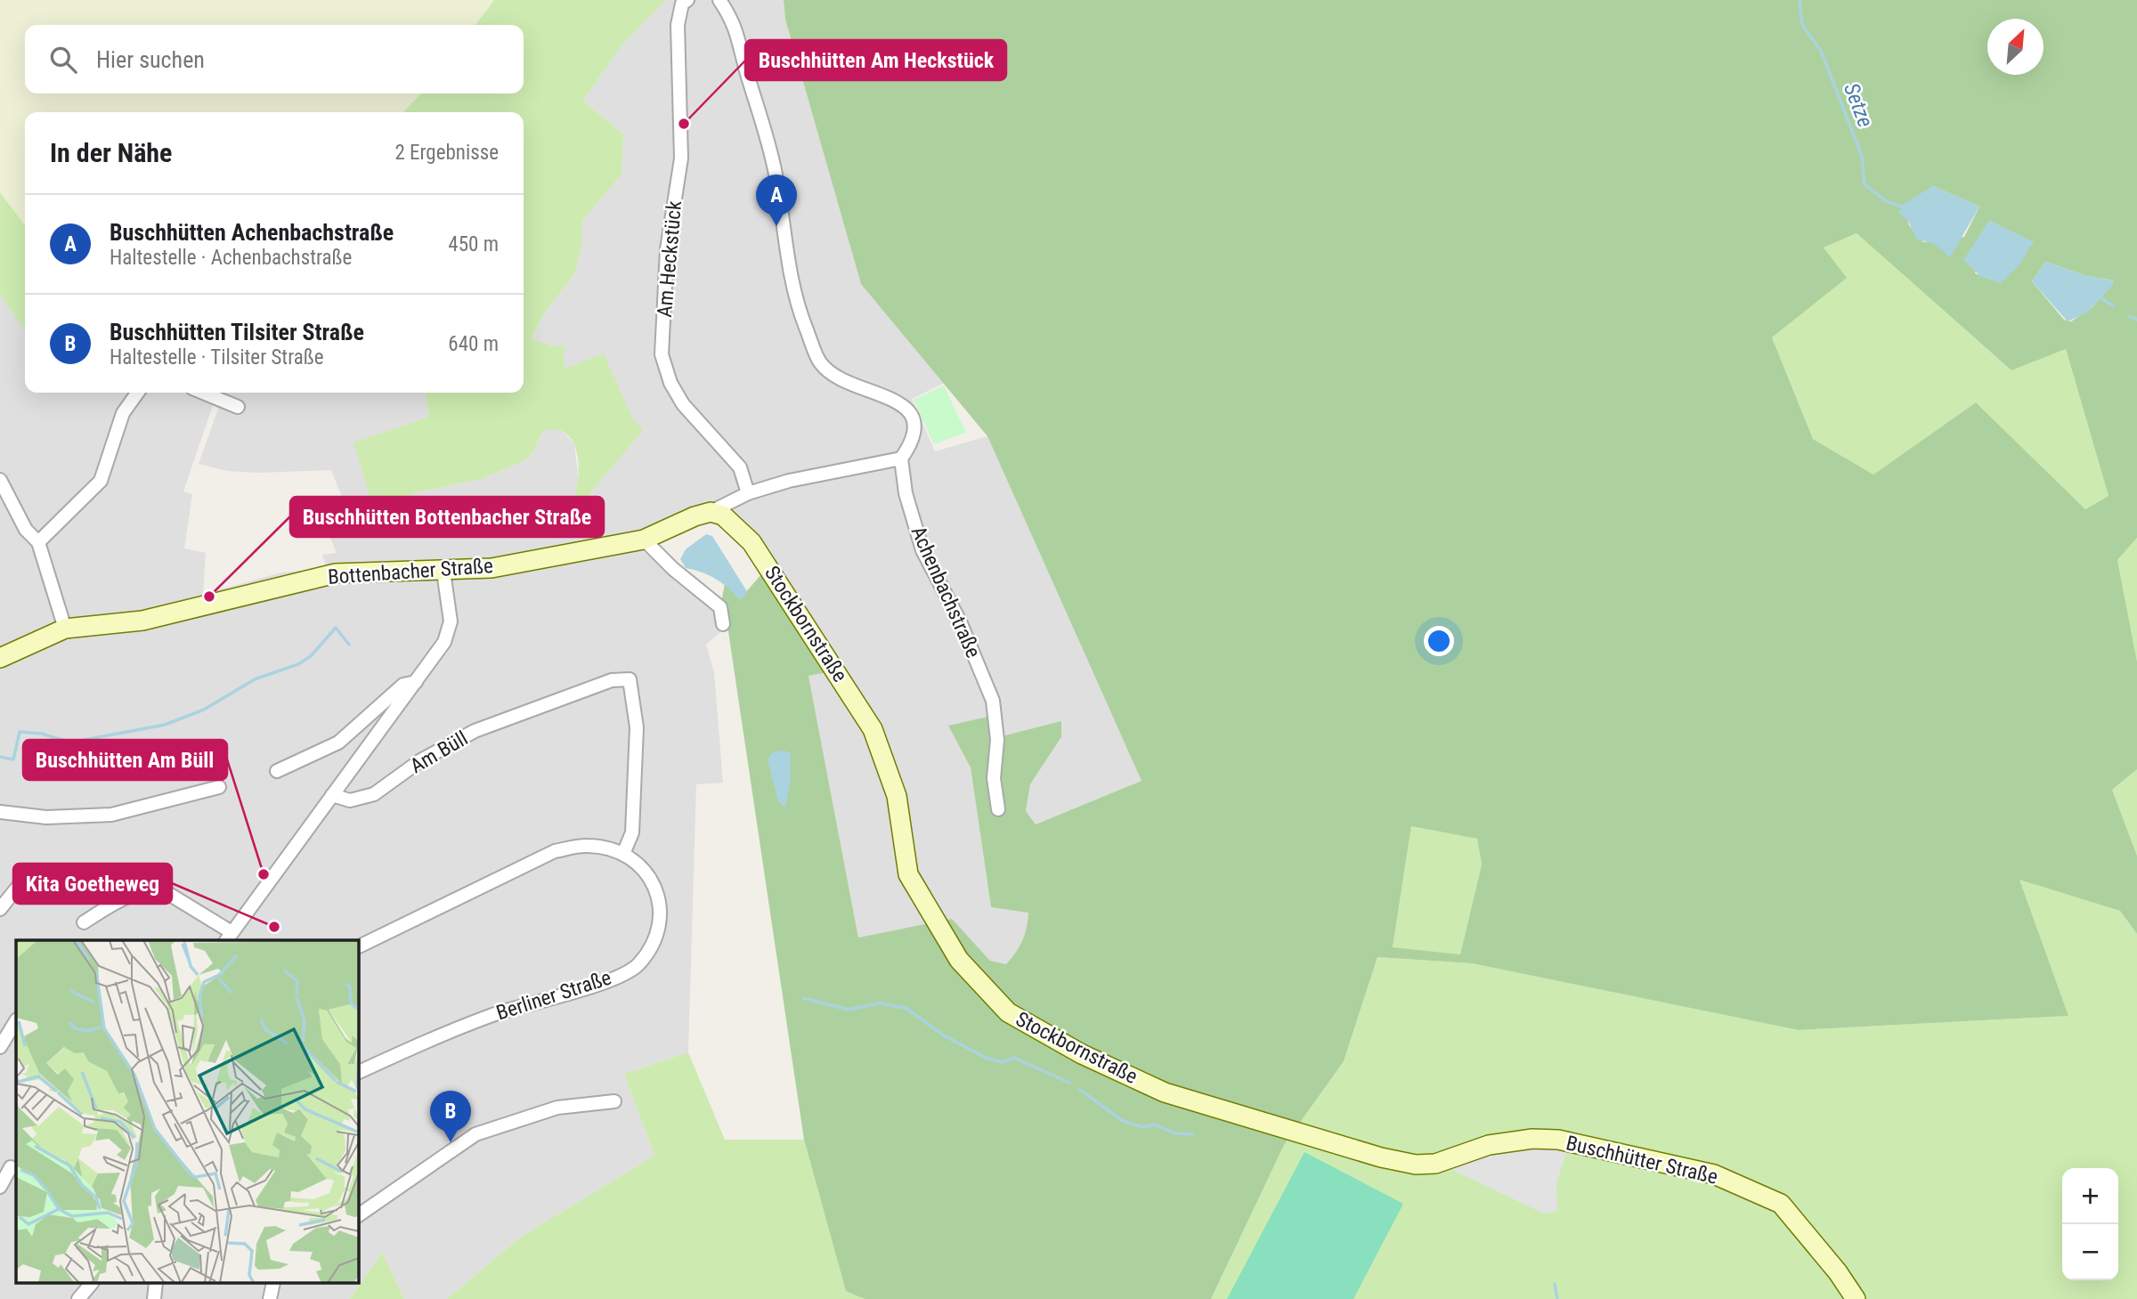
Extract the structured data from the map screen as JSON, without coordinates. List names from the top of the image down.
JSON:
{
  "streets": {
    "street": [
      "Am Heckstück",
      "Bottenbacher Straße",
      "Achenbachstraße",
      "Stockbornstraße",
      "Am Büll",
      "Berliner Straße",
      "Buschhütter Straße"
    ]
  },
  "crossings": [
    ["Am Heckstück", "Bottenbacher Straße"],
    ["Bottenbacher Straße", "Achenbachstraße"],
    ["Bottenbacher Straße", "Stockbornstraße"],
    ["Stockbornstraße", "Buschhütter Straße"],
    ["Am Büll", "Berliner Straße"]
  ],
  "water": ["Setze"],
  "places": [
    "Buschhütten Am Heckstück",
    "Buschhütten Bottenbacher Straße",
    "Buschhütten Am Büll",
    "Kita Goetheweg"
  ],
  "north": "top right",
  "page": {
    "search": "Hier suchen",
    "heading": ["In der Nähe", "2 Ergebnisse"],
    "pins": ["A", "B"],
    "list": [
      {
        "mark": "A",
        "name": "Buschhütten Achenbachstraße",
        "note": "Haltestelle · Achenbachstraße",
        "value": "450 m"
      },
      {
        "mark": "B",
        "name": "Buschhütten Tilsiter Straße",
        "note": "Haltestelle · Tilsiter Straße",
        "value": "640 m"
      }
    ],
    "map_buttons": ["+", "−"]
  }
}
